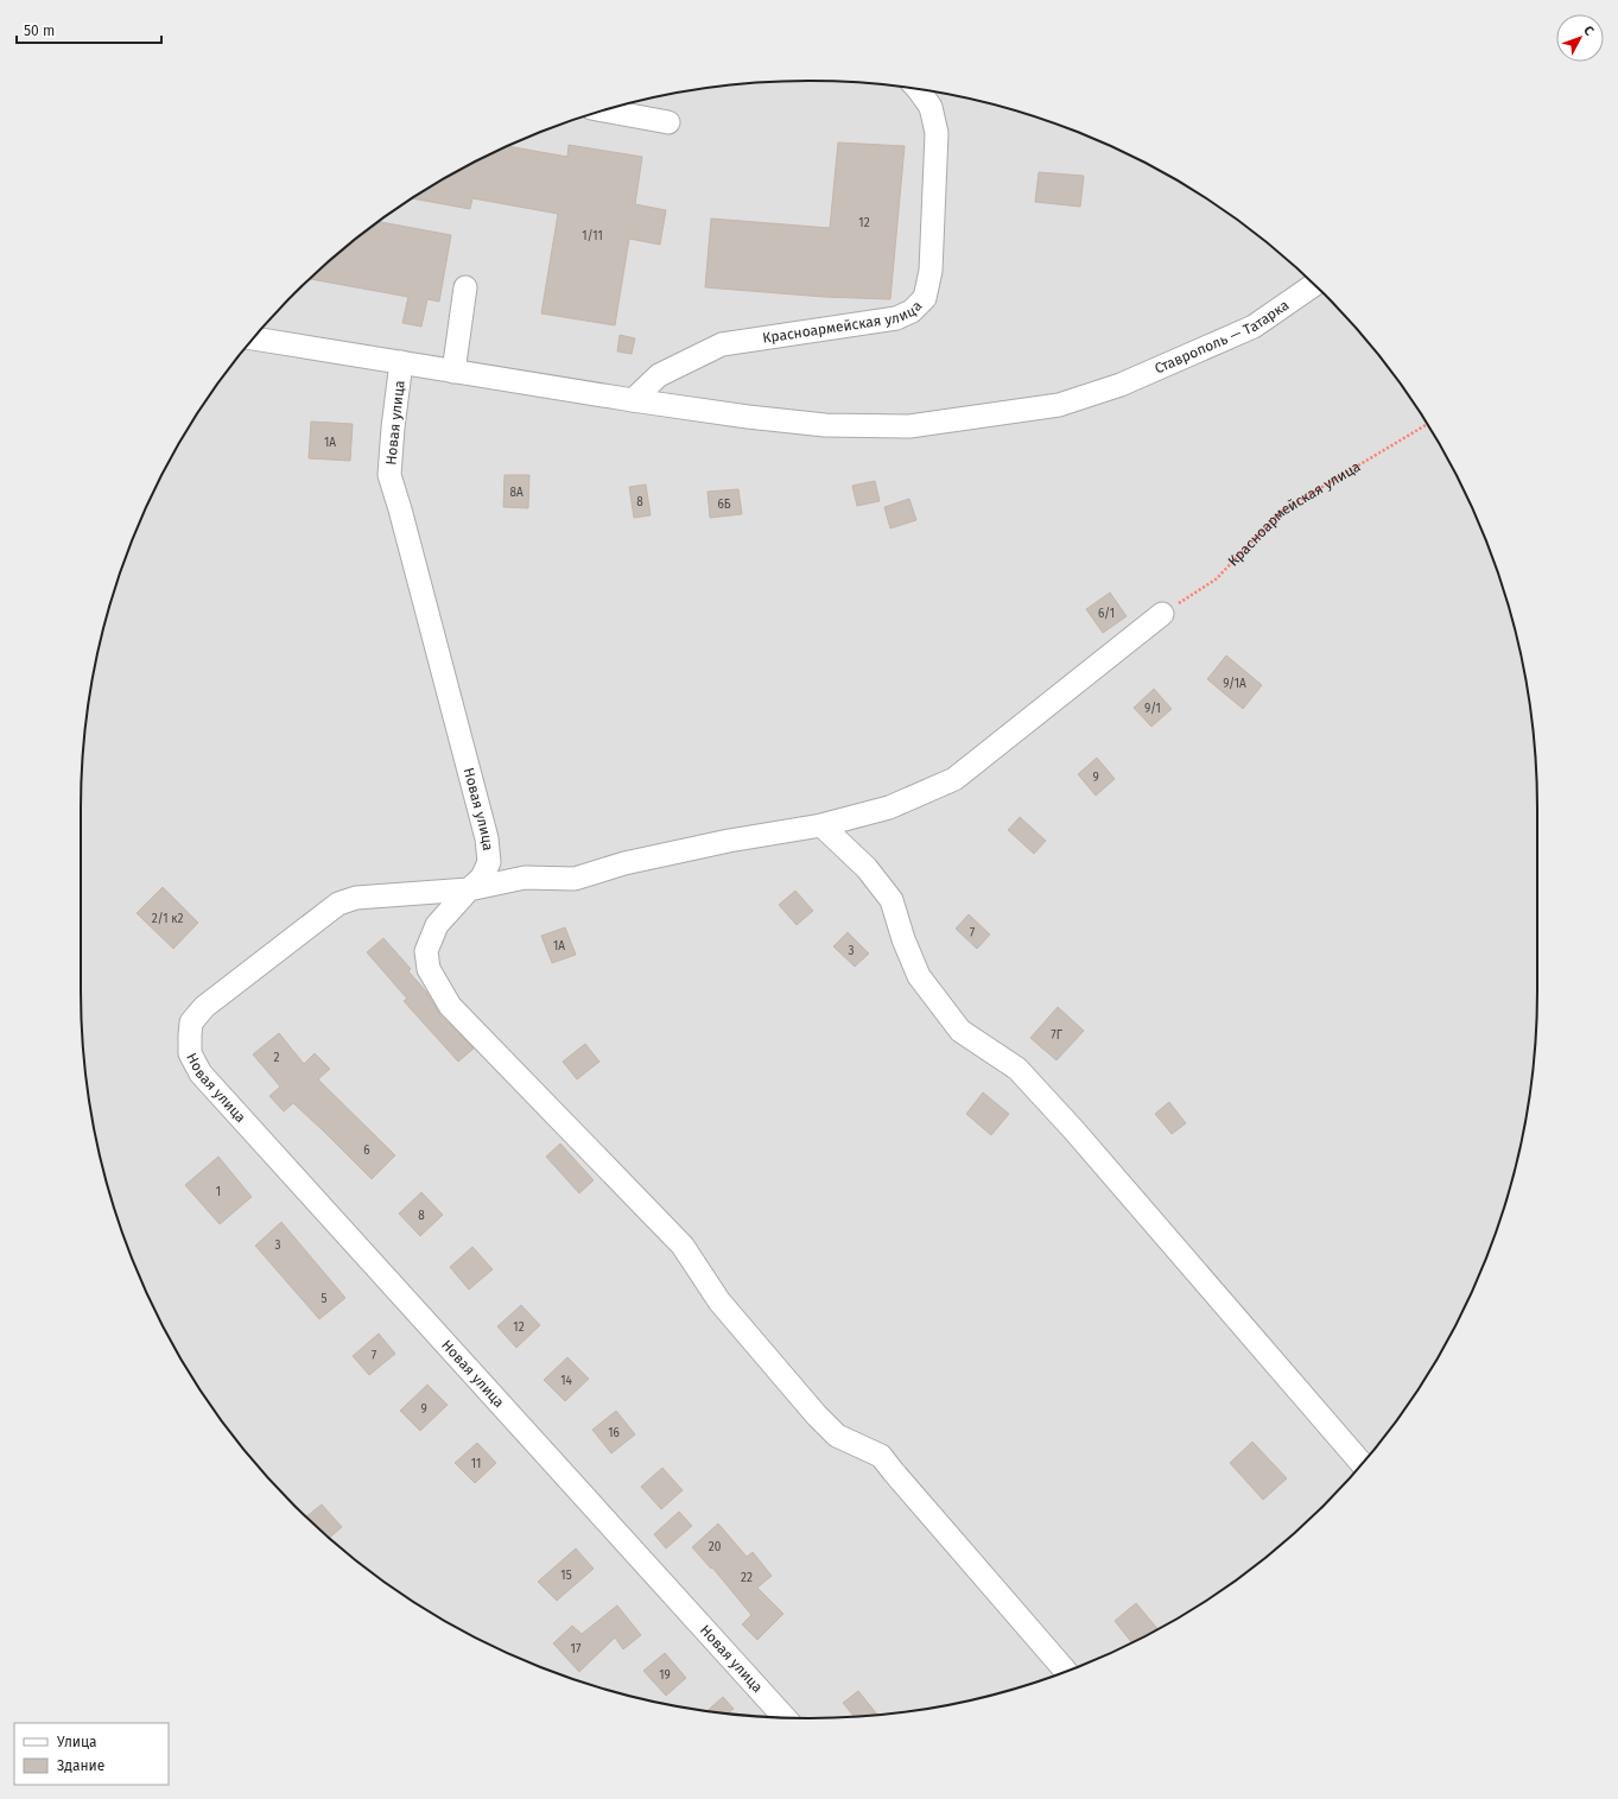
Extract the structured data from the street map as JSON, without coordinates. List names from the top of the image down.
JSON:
{
  "streets": {
    "street": ["Красноармейская улица", "Ставрополь — Татарка", "Новая улица"]
  },
  "crossings": [
    ["Красноармейская улица", "Ставрополь — Татарка"],
    ["Ставрополь — Татарка", "Новая улица"]
  ],
  "house_numbers": [
    "12",
    "1/11",
    "1А",
    "8А",
    "8",
    "6Б",
    "6/1",
    "9/1А",
    "9/1",
    "9",
    "2/1 к2",
    "7",
    "1А",
    "3",
    "7Г",
    "2",
    "6",
    "1",
    "8",
    "3",
    "5",
    "12",
    "7",
    "14",
    "9",
    "16",
    "11",
    "20",
    "15",
    "22",
    "17",
    "19"
  ],
  "legend": ["Улица", "Здание"],
  "scale_bar": "50 m",
  "north": "top right"
}
